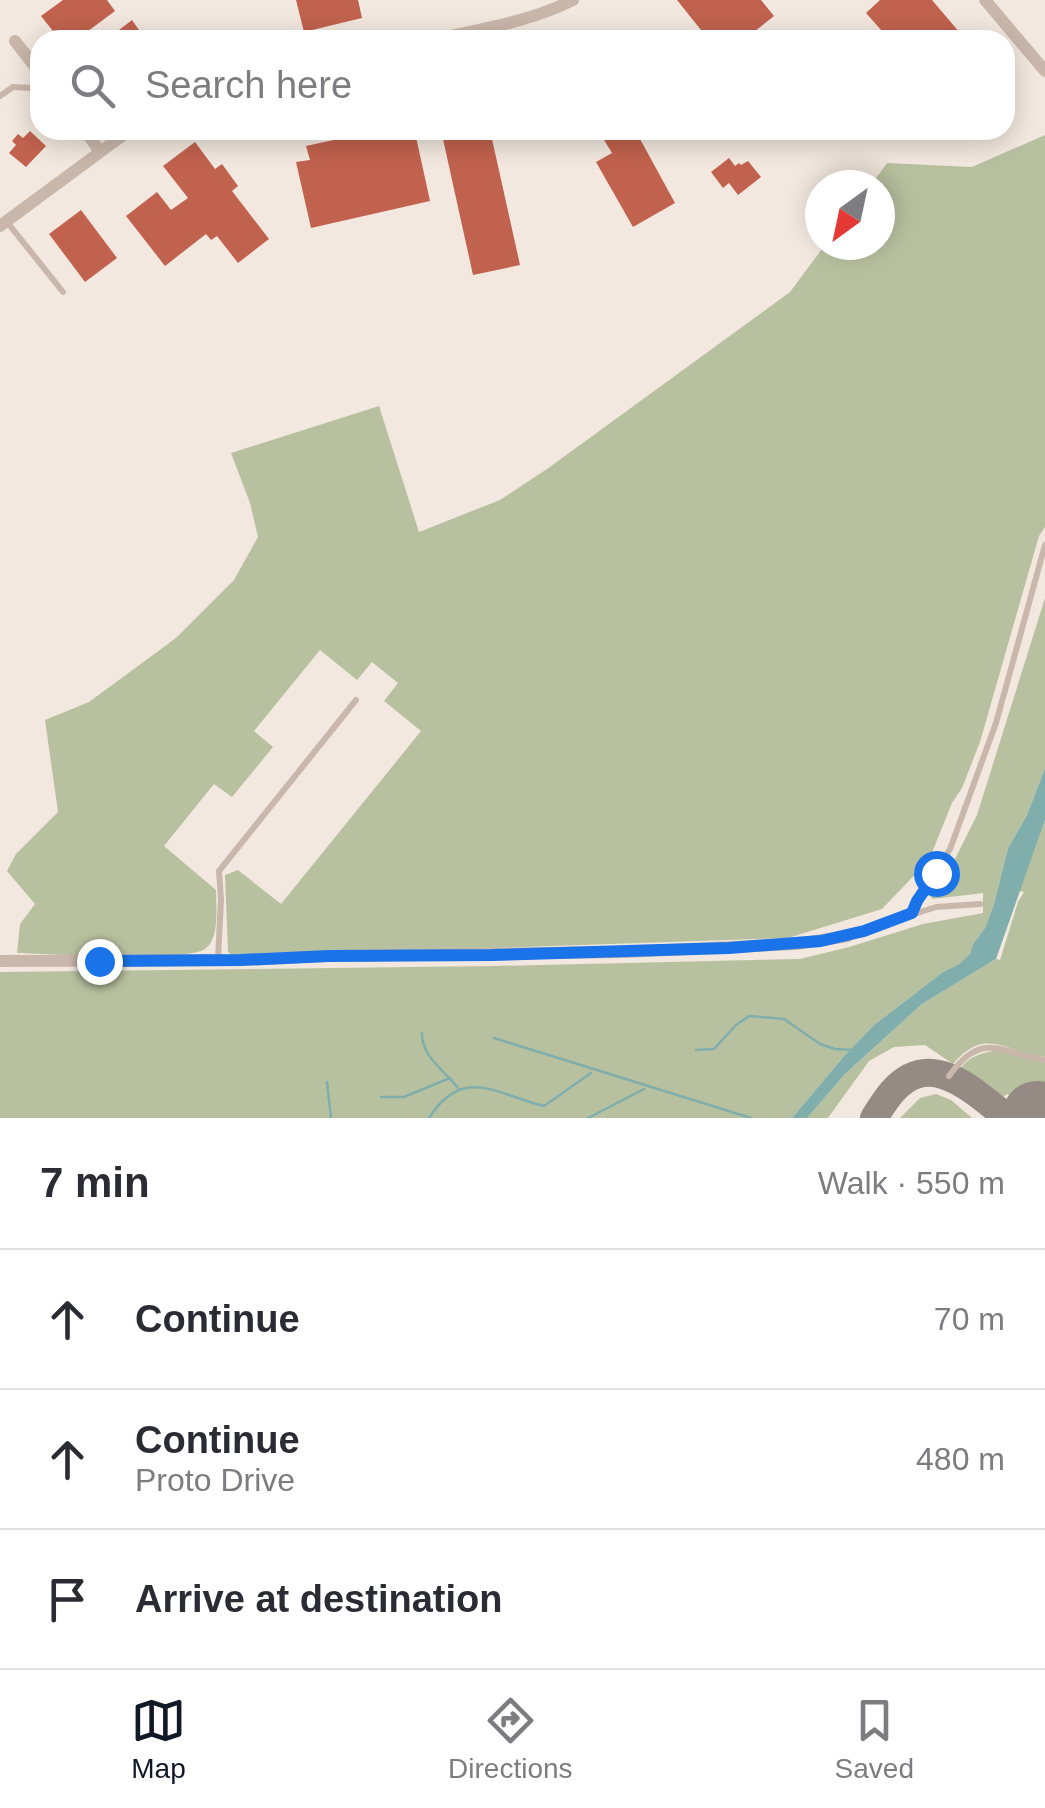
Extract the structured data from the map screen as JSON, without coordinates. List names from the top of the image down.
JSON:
{
  "north": "bottom left",
  "page": {
    "search": "Search here",
    "heading": ["7 min", "Walk · 550 m"],
    "list": [
      ["Continue", "70 m"],
      ["Continue", "Proto Drive", "480 m"],
      "Arrive at destination"
    ],
    "nav": ["Map", "Directions", "Saved"]
  }
}
